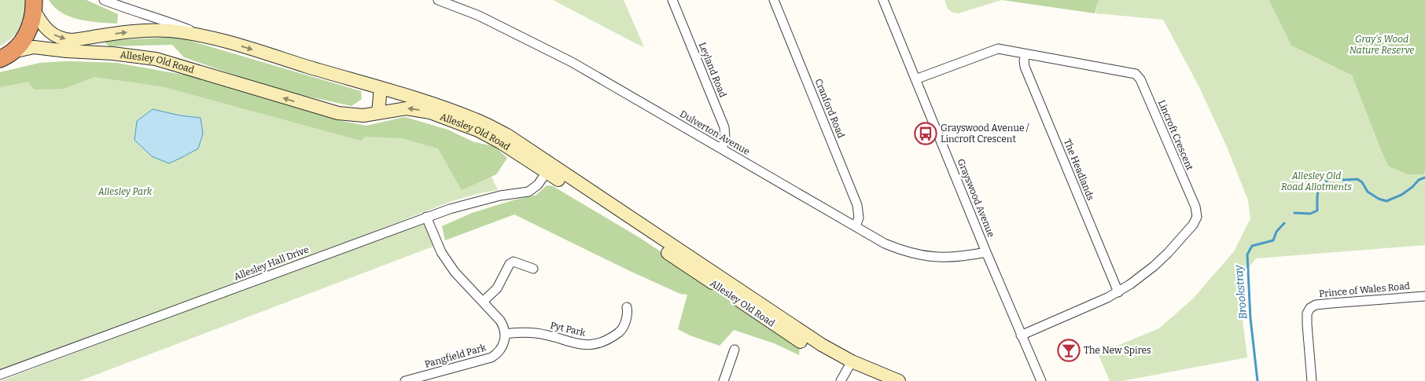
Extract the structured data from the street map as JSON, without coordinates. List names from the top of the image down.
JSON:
{
  "streets": {
    "main road": ["Allesley Old Road"],
    "street": [
      "Leyland Road",
      "Cranford Road",
      "Dulverton Avenue",
      "Lincroft Crescent",
      "The Headlands",
      "Grayswood Avenue",
      "Allesley Hall Drive",
      "Prince of Wales Road",
      "Pyt Park",
      "Pangfield Park"
    ]
  },
  "crossings": [
    ["Allesley Old Road", "Allesley Hall Drive"],
    ["Leyland Road", "Dulverton Avenue"],
    ["Cranford Road", "Dulverton Avenue"],
    ["Dulverton Avenue", "Grayswood Avenue"],
    ["Lincroft Crescent", "The Headlands"],
    ["Lincroft Crescent", "Grayswood Avenue"],
    ["Pyt Park", "Pangfield Park"]
  ],
  "water": ["Brookstray"],
  "parks": ["Gray's Wood Nature Reserve", "Allesley Old Road Allotments", "Allesley Park"],
  "places": {
    "bus stop": ["Grayswood Avenue / Lincroft Crescent"],
    "bar": ["The New Spires"]
  }
}
